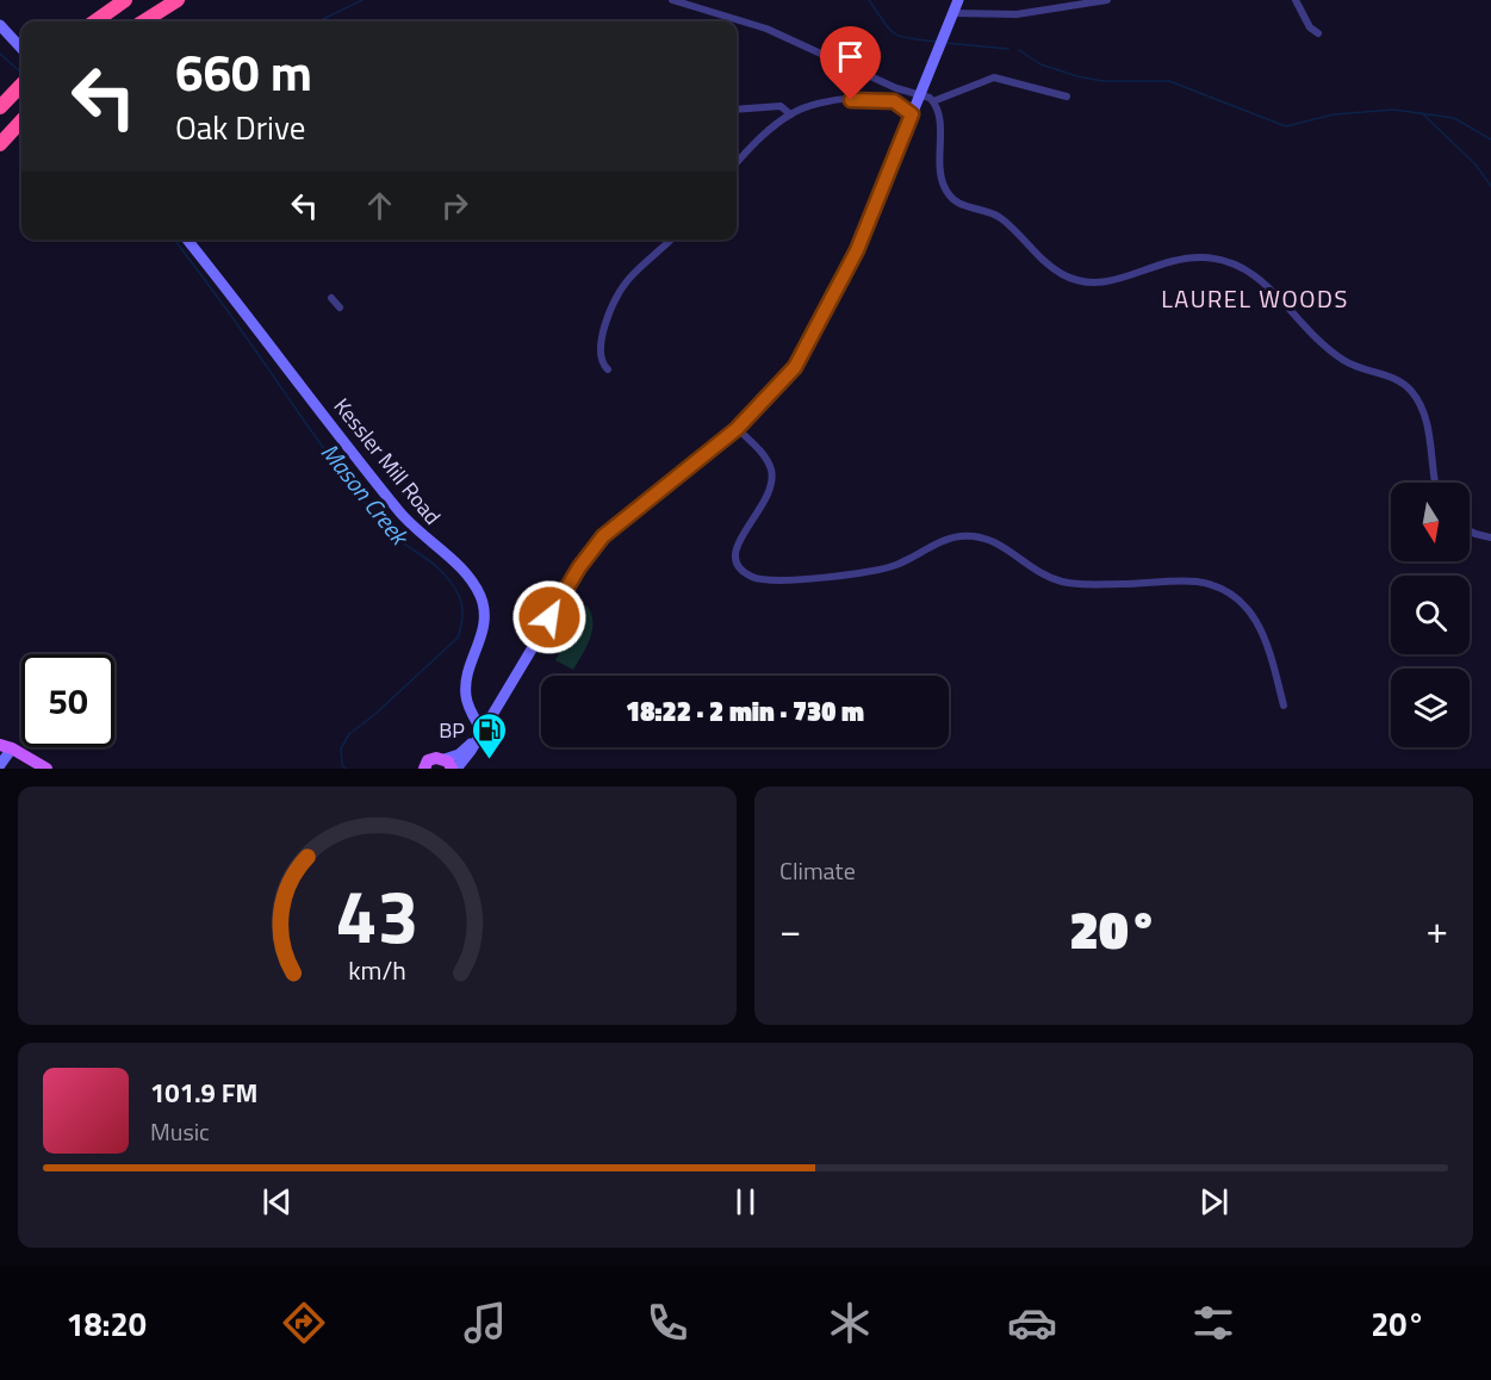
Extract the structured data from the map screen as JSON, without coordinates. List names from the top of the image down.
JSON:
{
  "streets": {
    "main road": ["Kessler Mill Road"]
  },
  "districts": ["LAUREL WOODS"],
  "water": ["Mason Creek"],
  "places": {
    "fuel station": ["BP"]
  },
  "north": "bottom",
  "page": {
    "turn": ["660 m", "Oak Drive"],
    "limit": "50",
    "trip": "18:22 · 2 min · 730 m",
    "tile": "Climate",
    "heat": ["−", "20°", "+"],
    "song": ["101.9 FM", "Music"],
    "tabs": ["18:20", "20°"],
    "gauge": ["43", "km/h"]
  }
}
